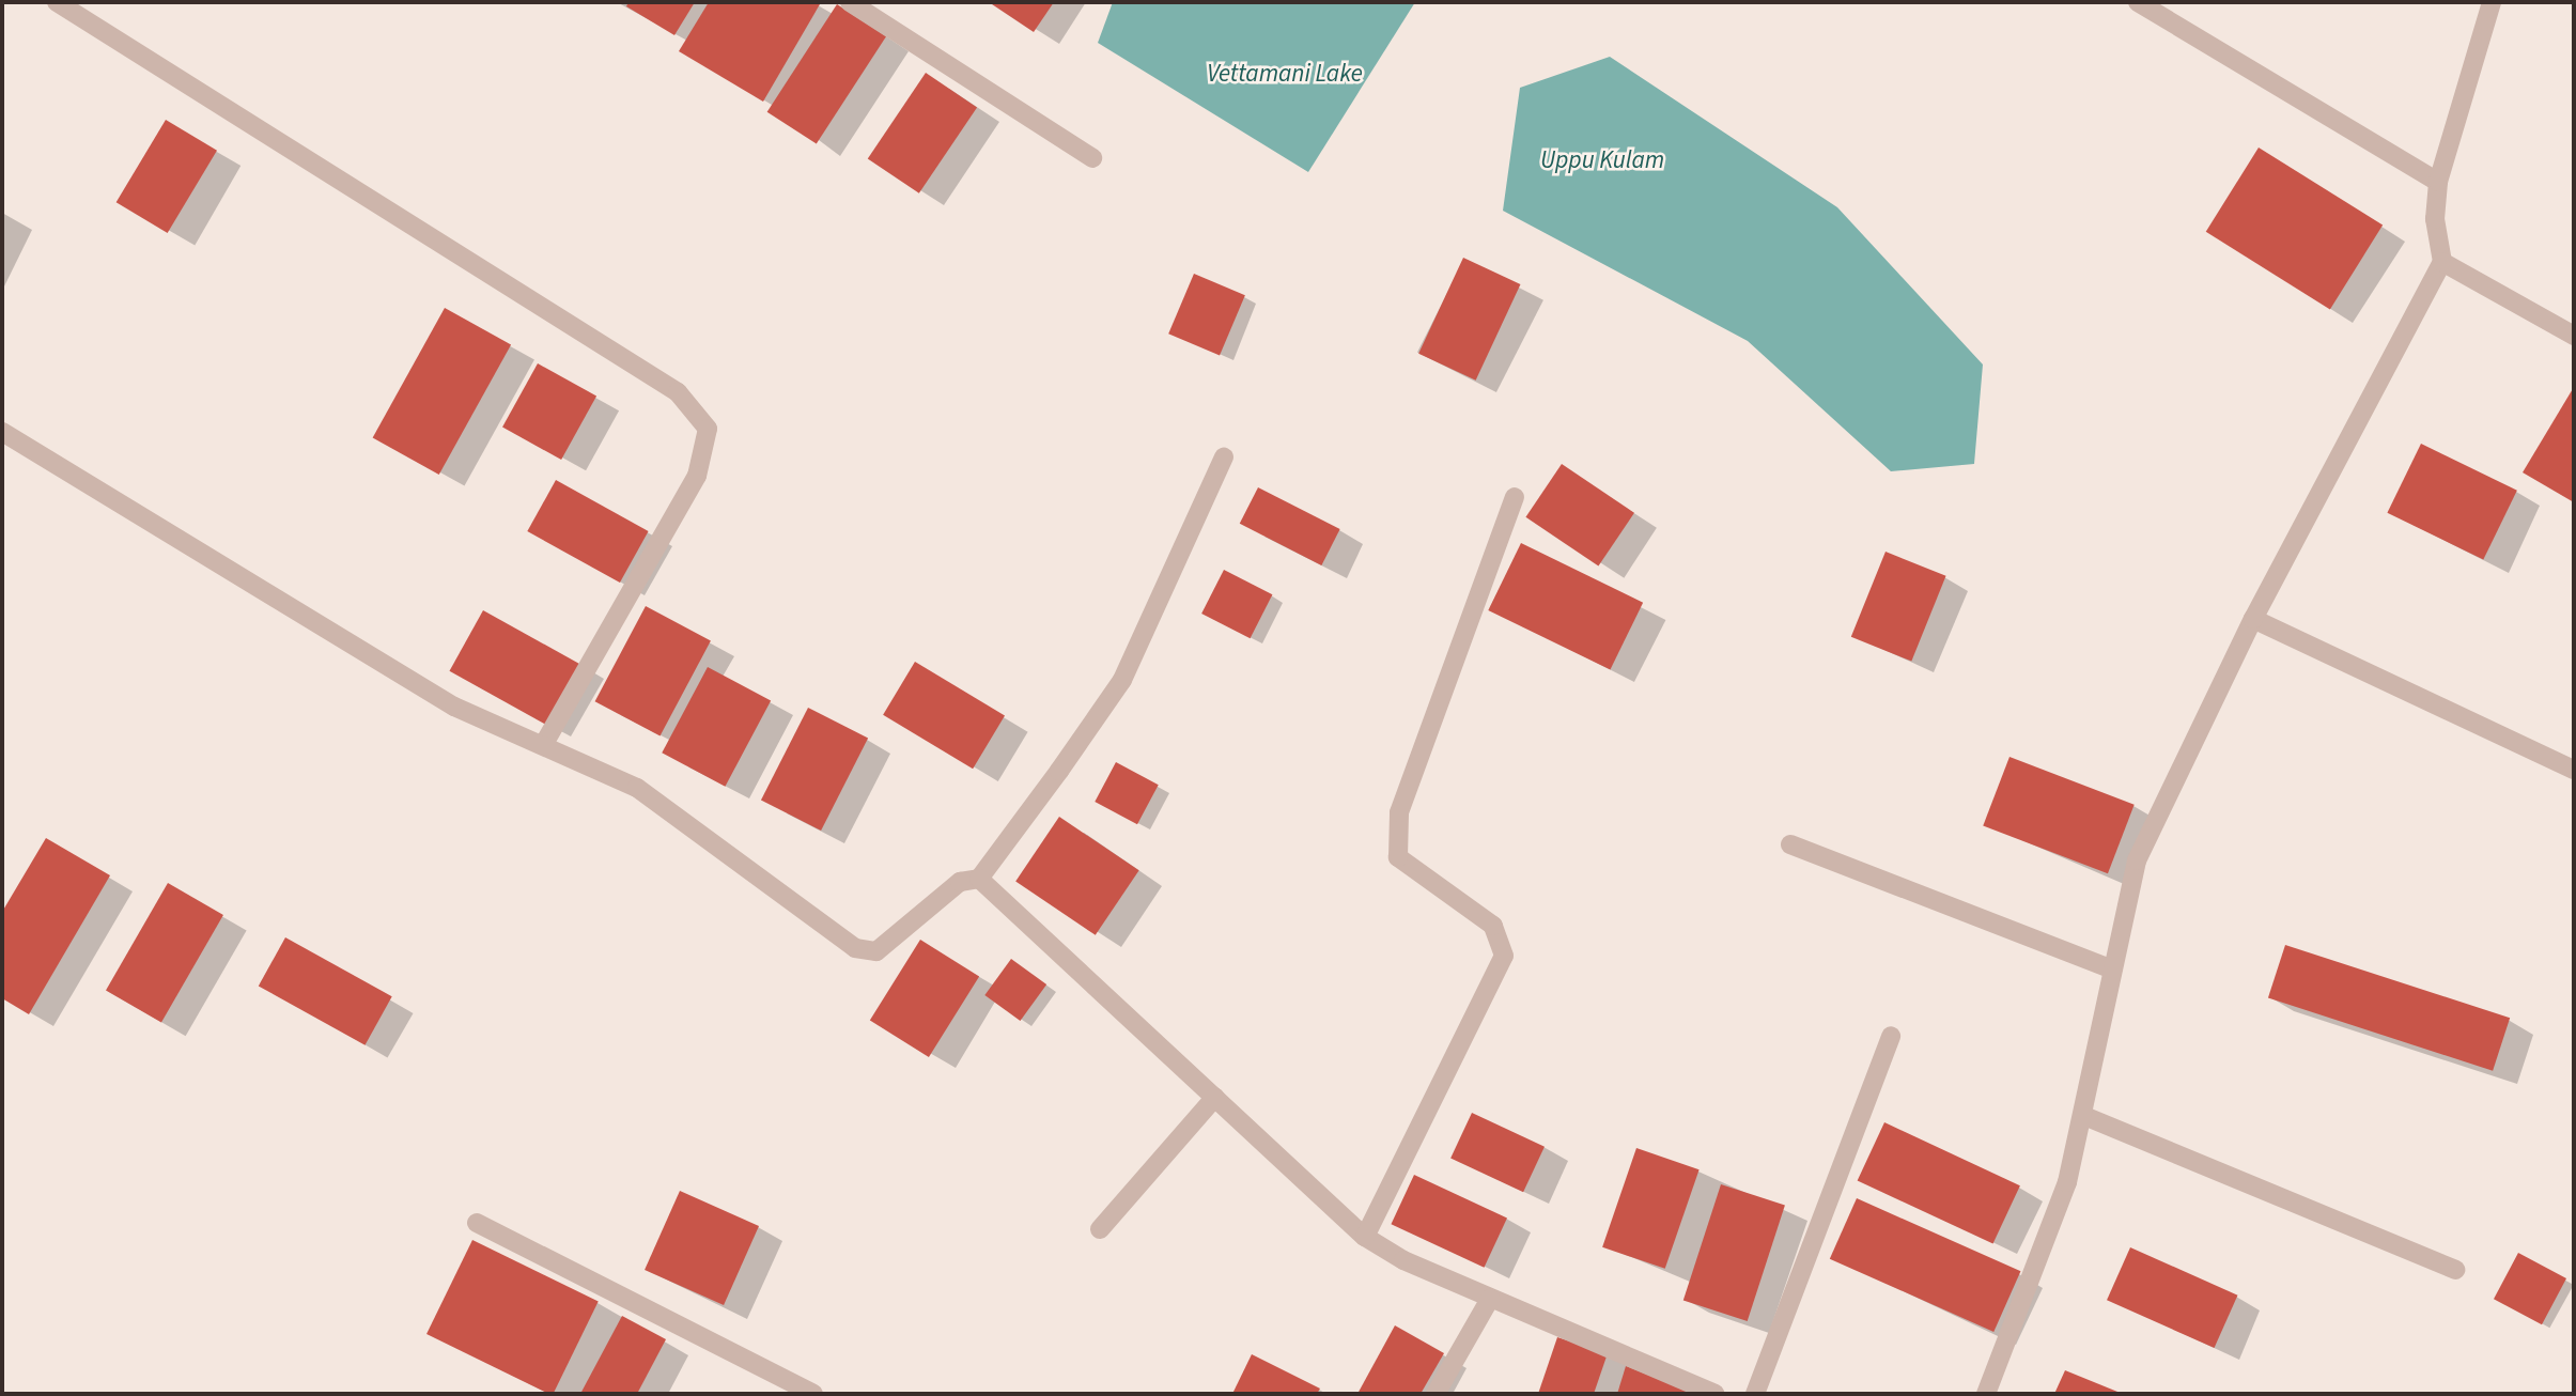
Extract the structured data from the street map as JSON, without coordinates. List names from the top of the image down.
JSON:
{
  "water": ["Vettamani Lake", "Uppu Kulam"]
}
